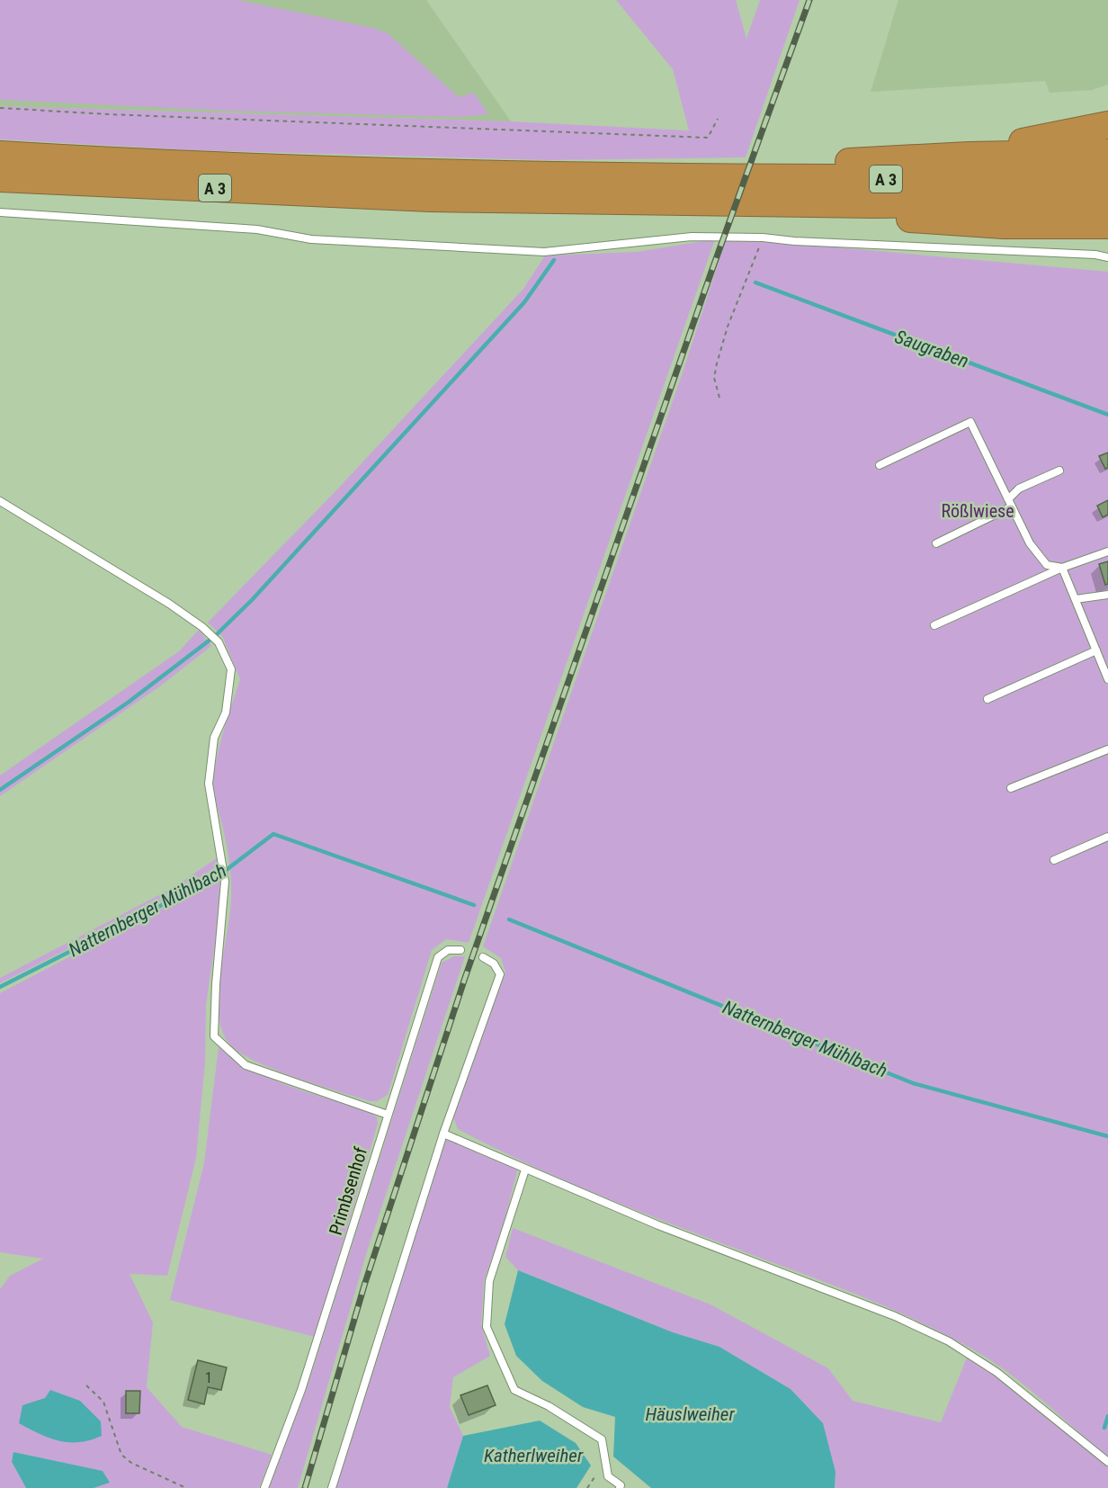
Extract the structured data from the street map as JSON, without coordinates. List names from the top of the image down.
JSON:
{
  "streets": {
    "highway": ["A 3"],
    "lane": ["Primbsenhof"]
  },
  "water": [
    "Saugraben",
    "Natternberger Mühlbach",
    "Häuslweiher",
    "Katherlweiher"
  ],
  "parks": ["Rößlwiese"],
  "house_numbers": ["1"]
}
